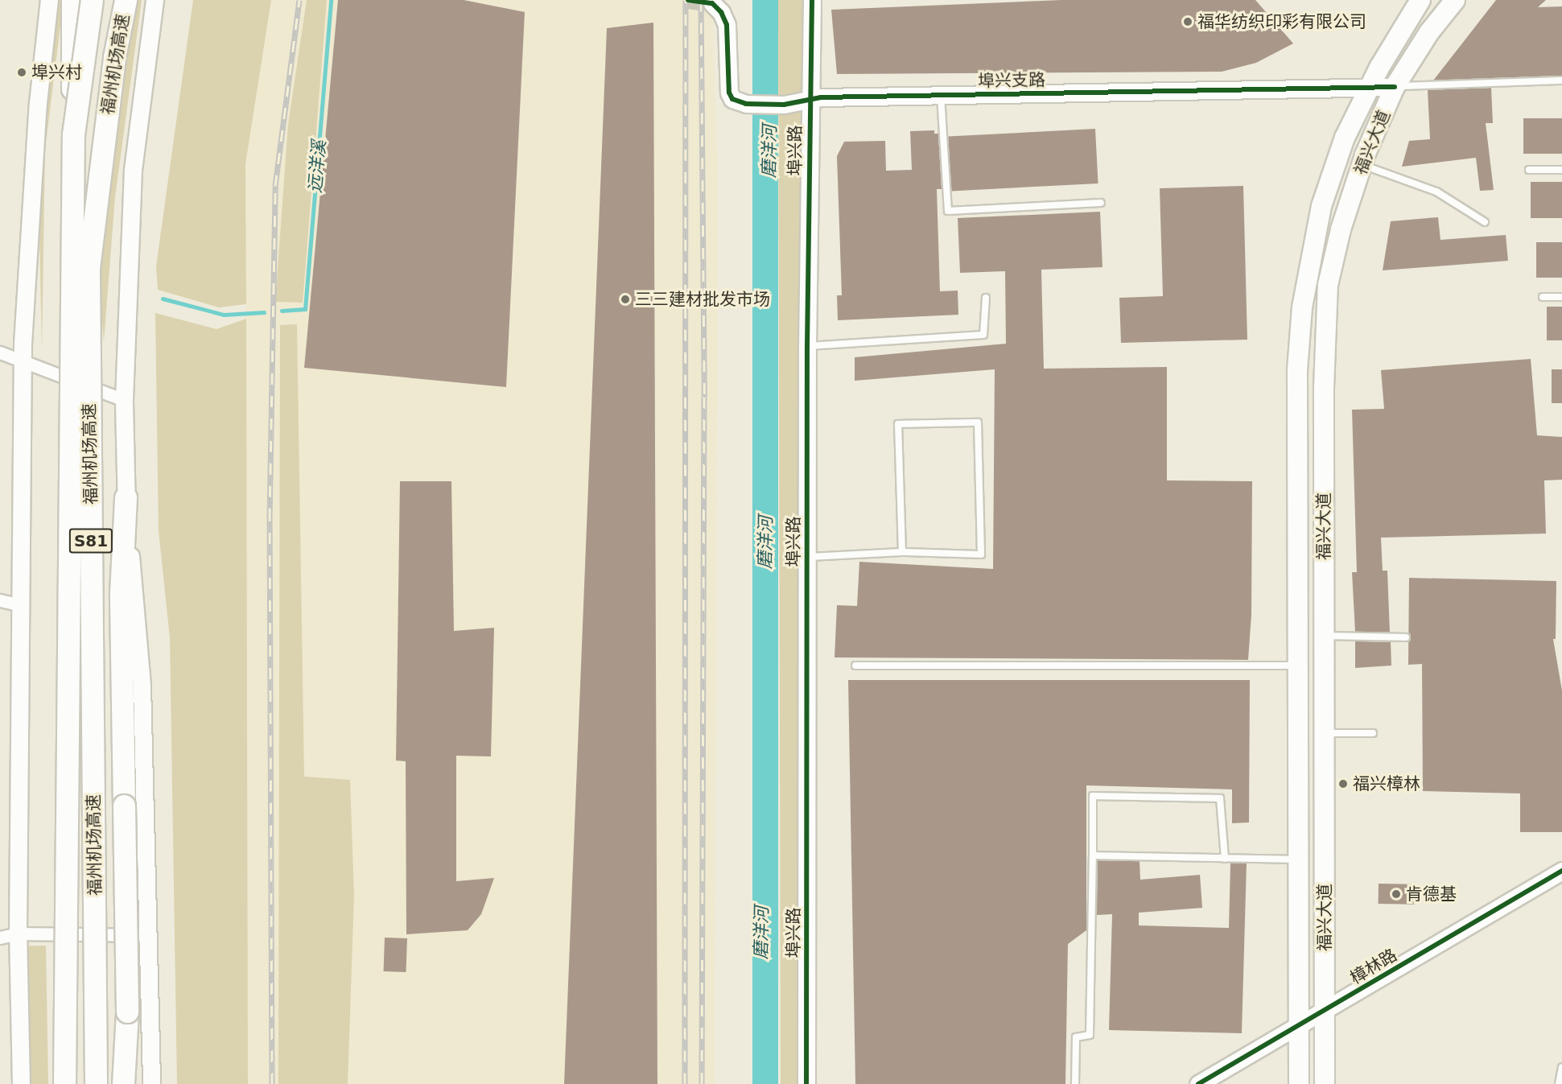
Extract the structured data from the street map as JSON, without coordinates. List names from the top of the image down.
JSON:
{
  "streets": {
    "highway": ["福州机场高速", "S81"],
    "main road": ["福兴大道"],
    "street": ["埠兴支路", "埠兴路", "樟林路"]
  },
  "crossings": [
    ["埠兴支路", "福兴大道"],
    ["埠兴支路", "埠兴路"],
    ["福兴大道", "樟林路"]
  ],
  "water": ["磨洋河", "远洋溪"],
  "places": [
    "福华纺织印彩有限公司",
    "埠兴村",
    "三三建材批发市场",
    "福兴樟林",
    "肯德基"
  ]
}
